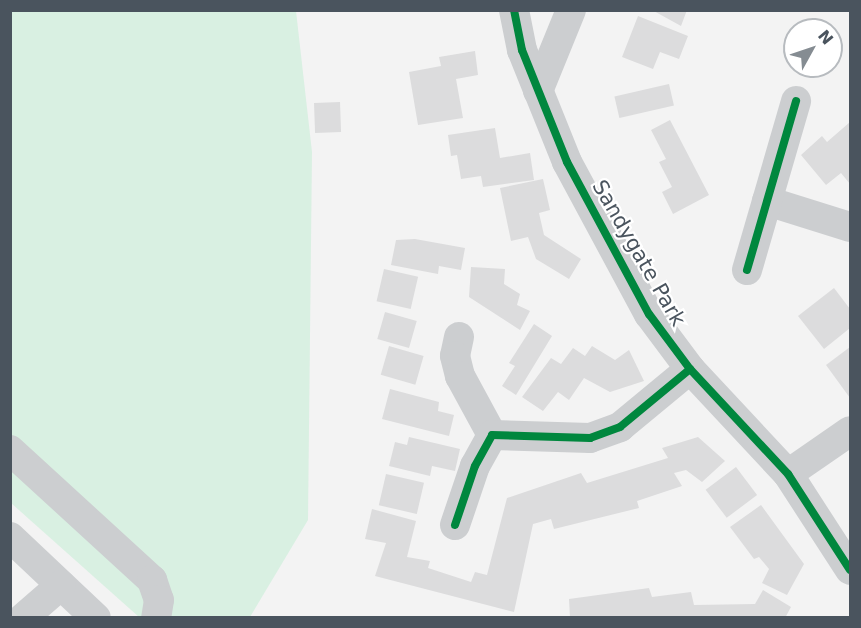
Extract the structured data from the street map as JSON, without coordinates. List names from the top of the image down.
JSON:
{
  "streets": {
    "street": ["Sandygate Park"]
  },
  "north": "top right"
}
